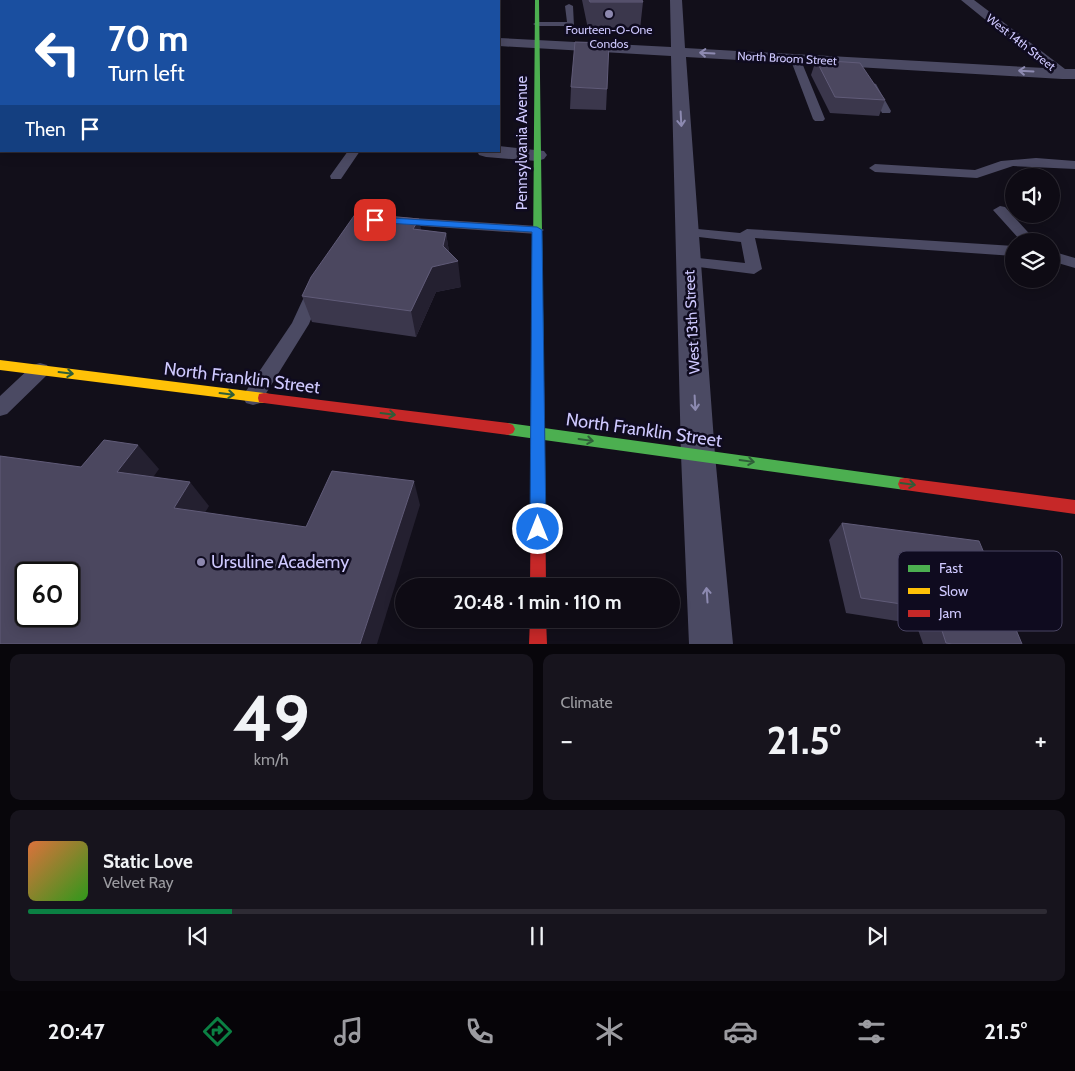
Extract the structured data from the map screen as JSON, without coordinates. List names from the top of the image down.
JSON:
{
  "streets": {
    "main road": ["Pennsylvania Avenue", "North Franklin Street"],
    "street": ["West 14th Street", "North Broom Street", "West 13th Street"]
  },
  "crossings": [
    ["West 14th Street", "North Broom Street"],
    ["North Broom Street", "Pennsylvania Avenue"],
    ["North Broom Street", "West 13th Street"],
    ["Pennsylvania Avenue", "North Franklin Street"],
    ["West 13th Street", "North Franklin Street"]
  ],
  "one_way": ["North Broom Street", "North Franklin Street"],
  "places": ["Fourteen-O-One Condos", "Ursuline Academy"],
  "legend": ["Fast", "Slow", "Jam"],
  "page": {
    "turn": ["70 m", "Turn left"],
    "then": "Then",
    "limit": "60",
    "trip": "20:48 · 1 min · 110 m",
    "tile": [
      ["49", "km/h"],
      "Climate"
    ],
    "heat": ["−", "21.5°", "+"],
    "song": ["Static Love", "Velvet Ray"],
    "tabs": ["20:47", "21.5°"]
  }
}
